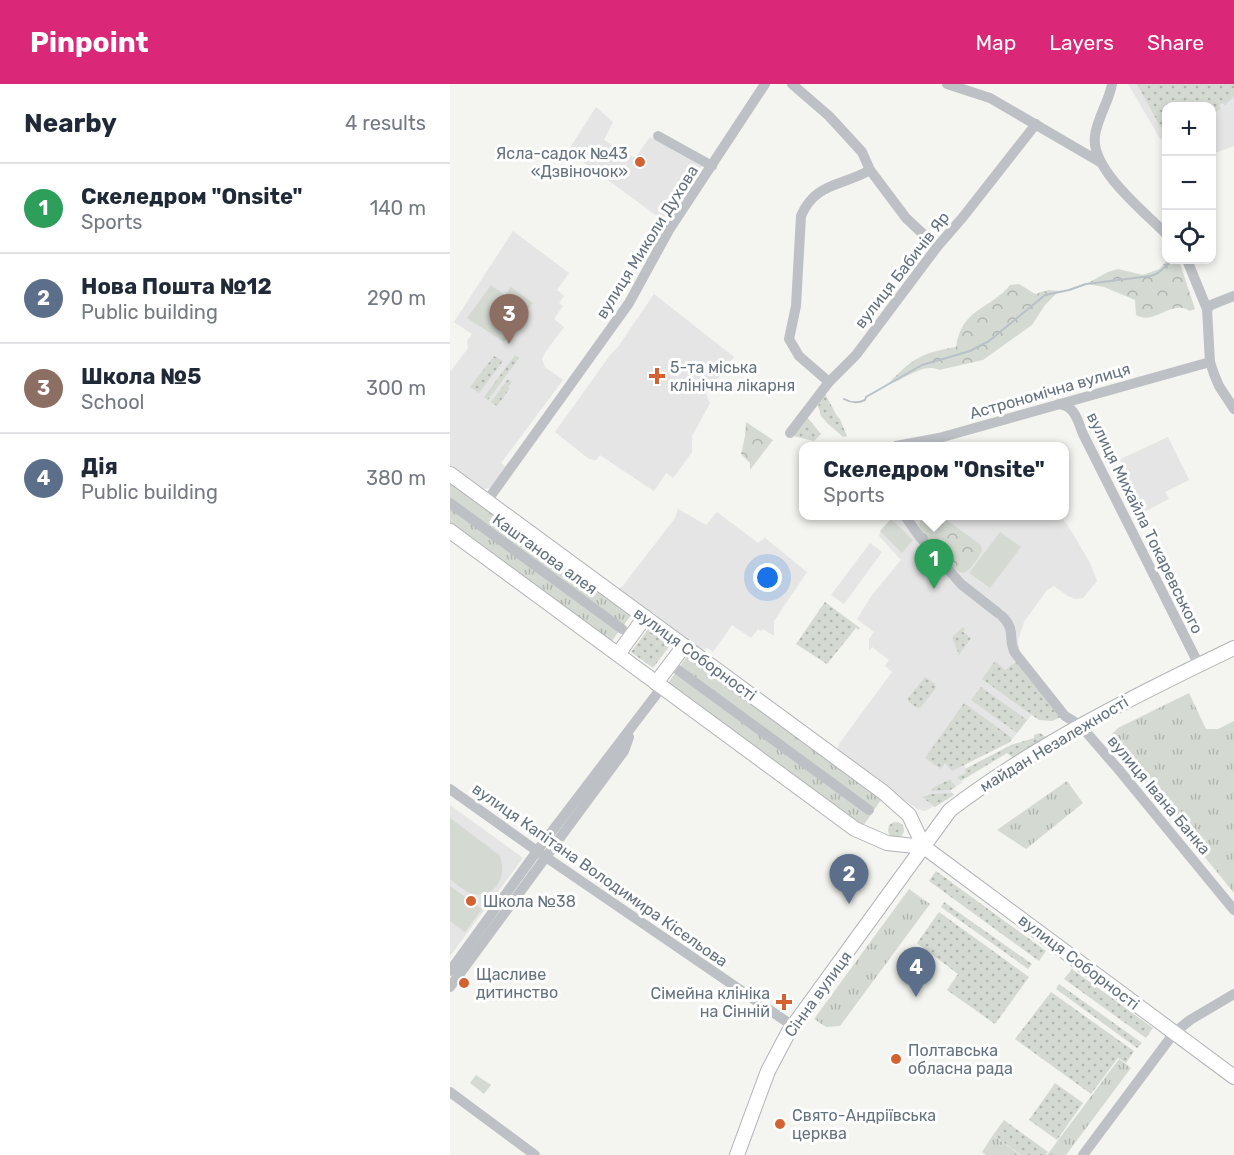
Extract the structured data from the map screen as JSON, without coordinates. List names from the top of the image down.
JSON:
{
  "streets": {
    "main road": ["вулиця Соборності", "майдан Незалежності", "Сінна вулиця"],
    "street": [
      "вулиця Миколи Духова",
      "вулиця Бабичів Яр",
      "Астрономічна вулиця",
      "вулиця Михайла Токаревського",
      "Каштанова алея",
      "вулиця Івана Банка",
      "вулиця Капітана Володимира Кісельова"
    ]
  },
  "crossings": [
    ["вулиця Миколи Духова", "вулиця Соборності"],
    ["Астрономічна вулиця", "вулиця Михайла Токаревського"],
    ["вулиця Михайла Токаревського", "майдан Незалежності"],
    ["вулиця Соборності", "майдан Незалежності"],
    ["вулиця Соборності", "Сінна вулиця"],
    ["майдан Незалежності", "вулиця Івана Банка"],
    ["майдан Незалежності", "Сінна вулиця"],
    ["вулиця Капітана Володимира Кісельова", "Сінна вулиця"]
  ],
  "places": {
    "other": [
      "Ясла-садок №43 «Дзвіночок»",
      "Школа №38",
      "Щасливе дитинство",
      "Полтавська обласна рада",
      "Свято-Андріївська церква"
    ],
    "health": ["5-та міська клінічна лікарня", "Сімейна клініка на Сінній"]
  },
  "page": {
    "header": "Pinpoint",
    "nav": ["Map", "Layers", "Share"],
    "heading": ["Nearby", "4 results"],
    "map_buttons": ["+", "−"],
    "list": [
      {
        "mark": "1",
        "name": "Скеледром \"Onsite\"",
        "note": "Sports",
        "value": "140 m"
      },
      {
        "mark": "2",
        "name": "Нова Пошта №12",
        "note": "Public building",
        "value": "290 m"
      },
      {
        "mark": "3",
        "name": "Школа №5",
        "note": "School",
        "value": "300 m"
      },
      {
        "mark": "4",
        "name": "Дія",
        "note": "Public building",
        "value": "380 m"
      }
    ],
    "pins": [
      "3",
      "1",
      "2",
      "4"
    ],
    "popup": ["Скеледром \"Onsite\"", "Sports"]
  }
}
